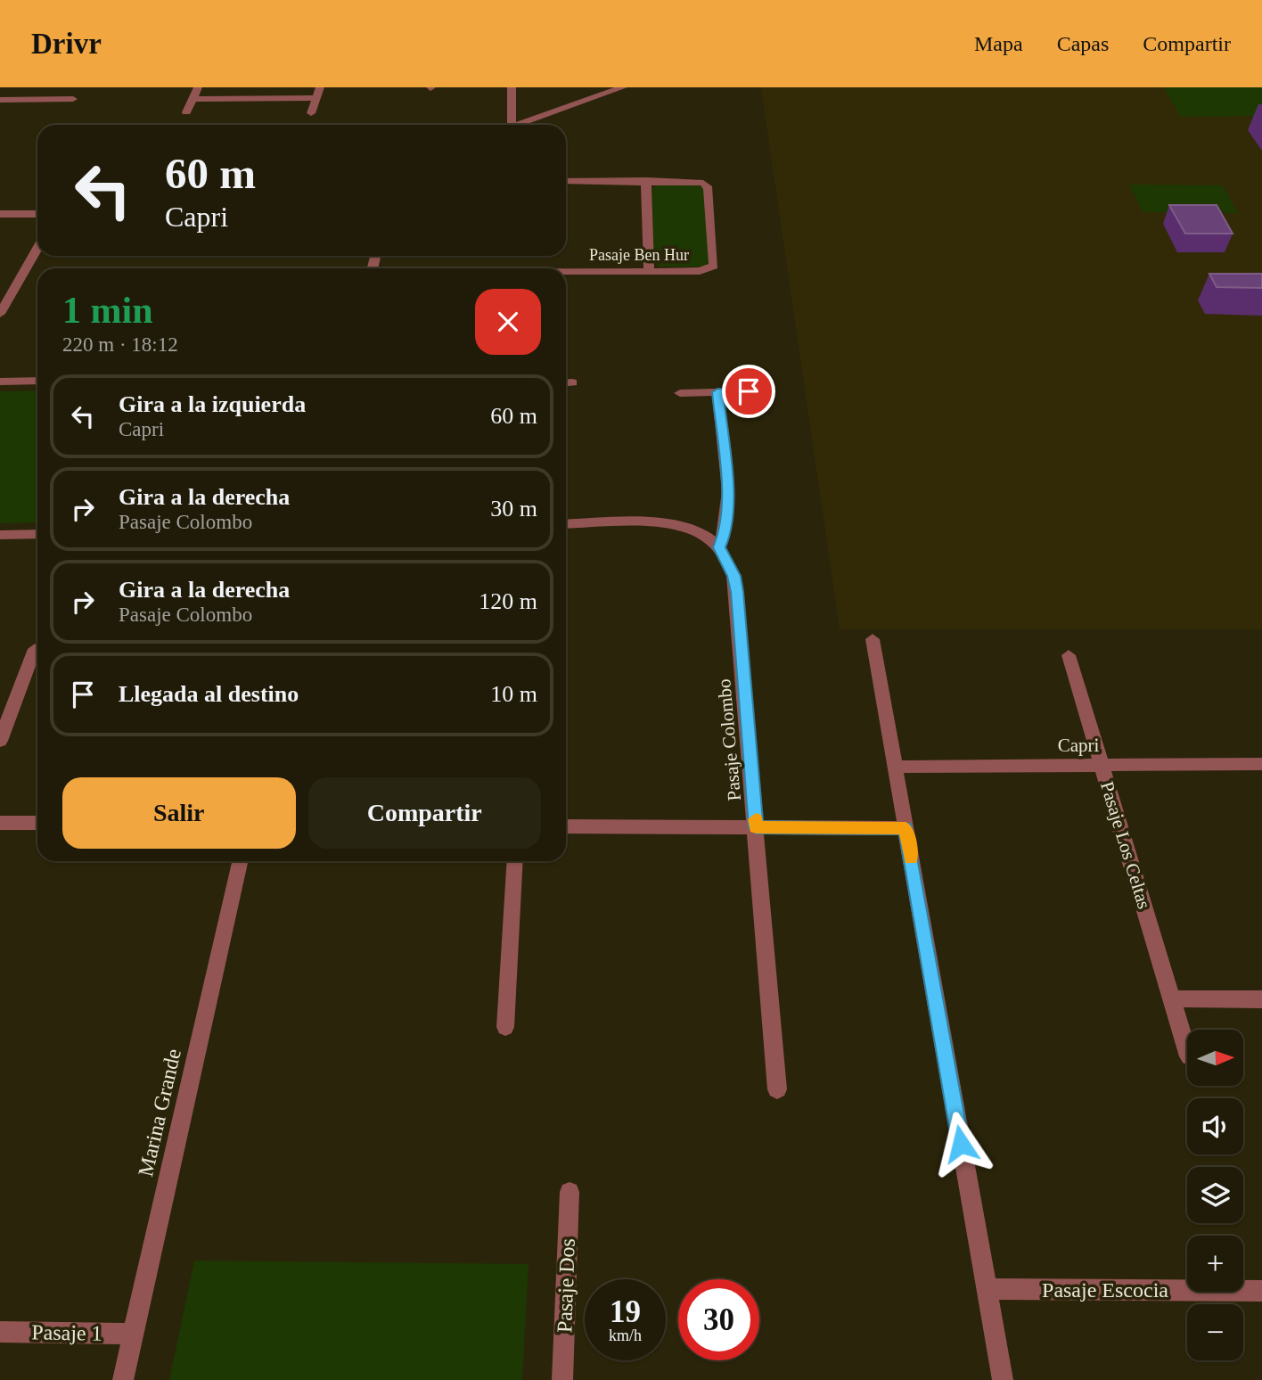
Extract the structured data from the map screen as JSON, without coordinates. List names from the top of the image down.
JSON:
{
  "streets": {
    "street": [
      "Pasaje Ben Hur",
      "Pasaje Colombo",
      "Capri",
      "Pasaje Los Celtas",
      "Marina Grande",
      "Pasaje Dos",
      "Pasaje Escocia",
      "Pasaje 1"
    ]
  },
  "crossings": [
    ["Capri", "Pasaje Los Celtas"],
    ["Marina Grande", "Pasaje 1"]
  ],
  "north": "right",
  "page": {
    "header": "Drivr",
    "nav": ["Mapa", "Capas", "Compartir"],
    "turn": ["60 m", "Capri"],
    "heading": ["1 min", "220 m · 18:12"],
    "list": [
      {
        "name": "Gira a la izquierda",
        "note": "Capri",
        "value": "60 m"
      },
      {
        "name": "Gira a la derecha",
        "note": "Pasaje Colombo",
        "value": "30 m"
      },
      {
        "name": "Gira a la derecha",
        "note": "Pasaje Colombo",
        "value": "120 m"
      },
      {
        "name": "Llegada al destino",
        "value": "10 m"
      }
    ],
    "buttons": ["Salir", "Compartir"],
    "map_buttons": ["+", "−"],
    "speed": "19 km/h",
    "limit": "30"
  }
}
